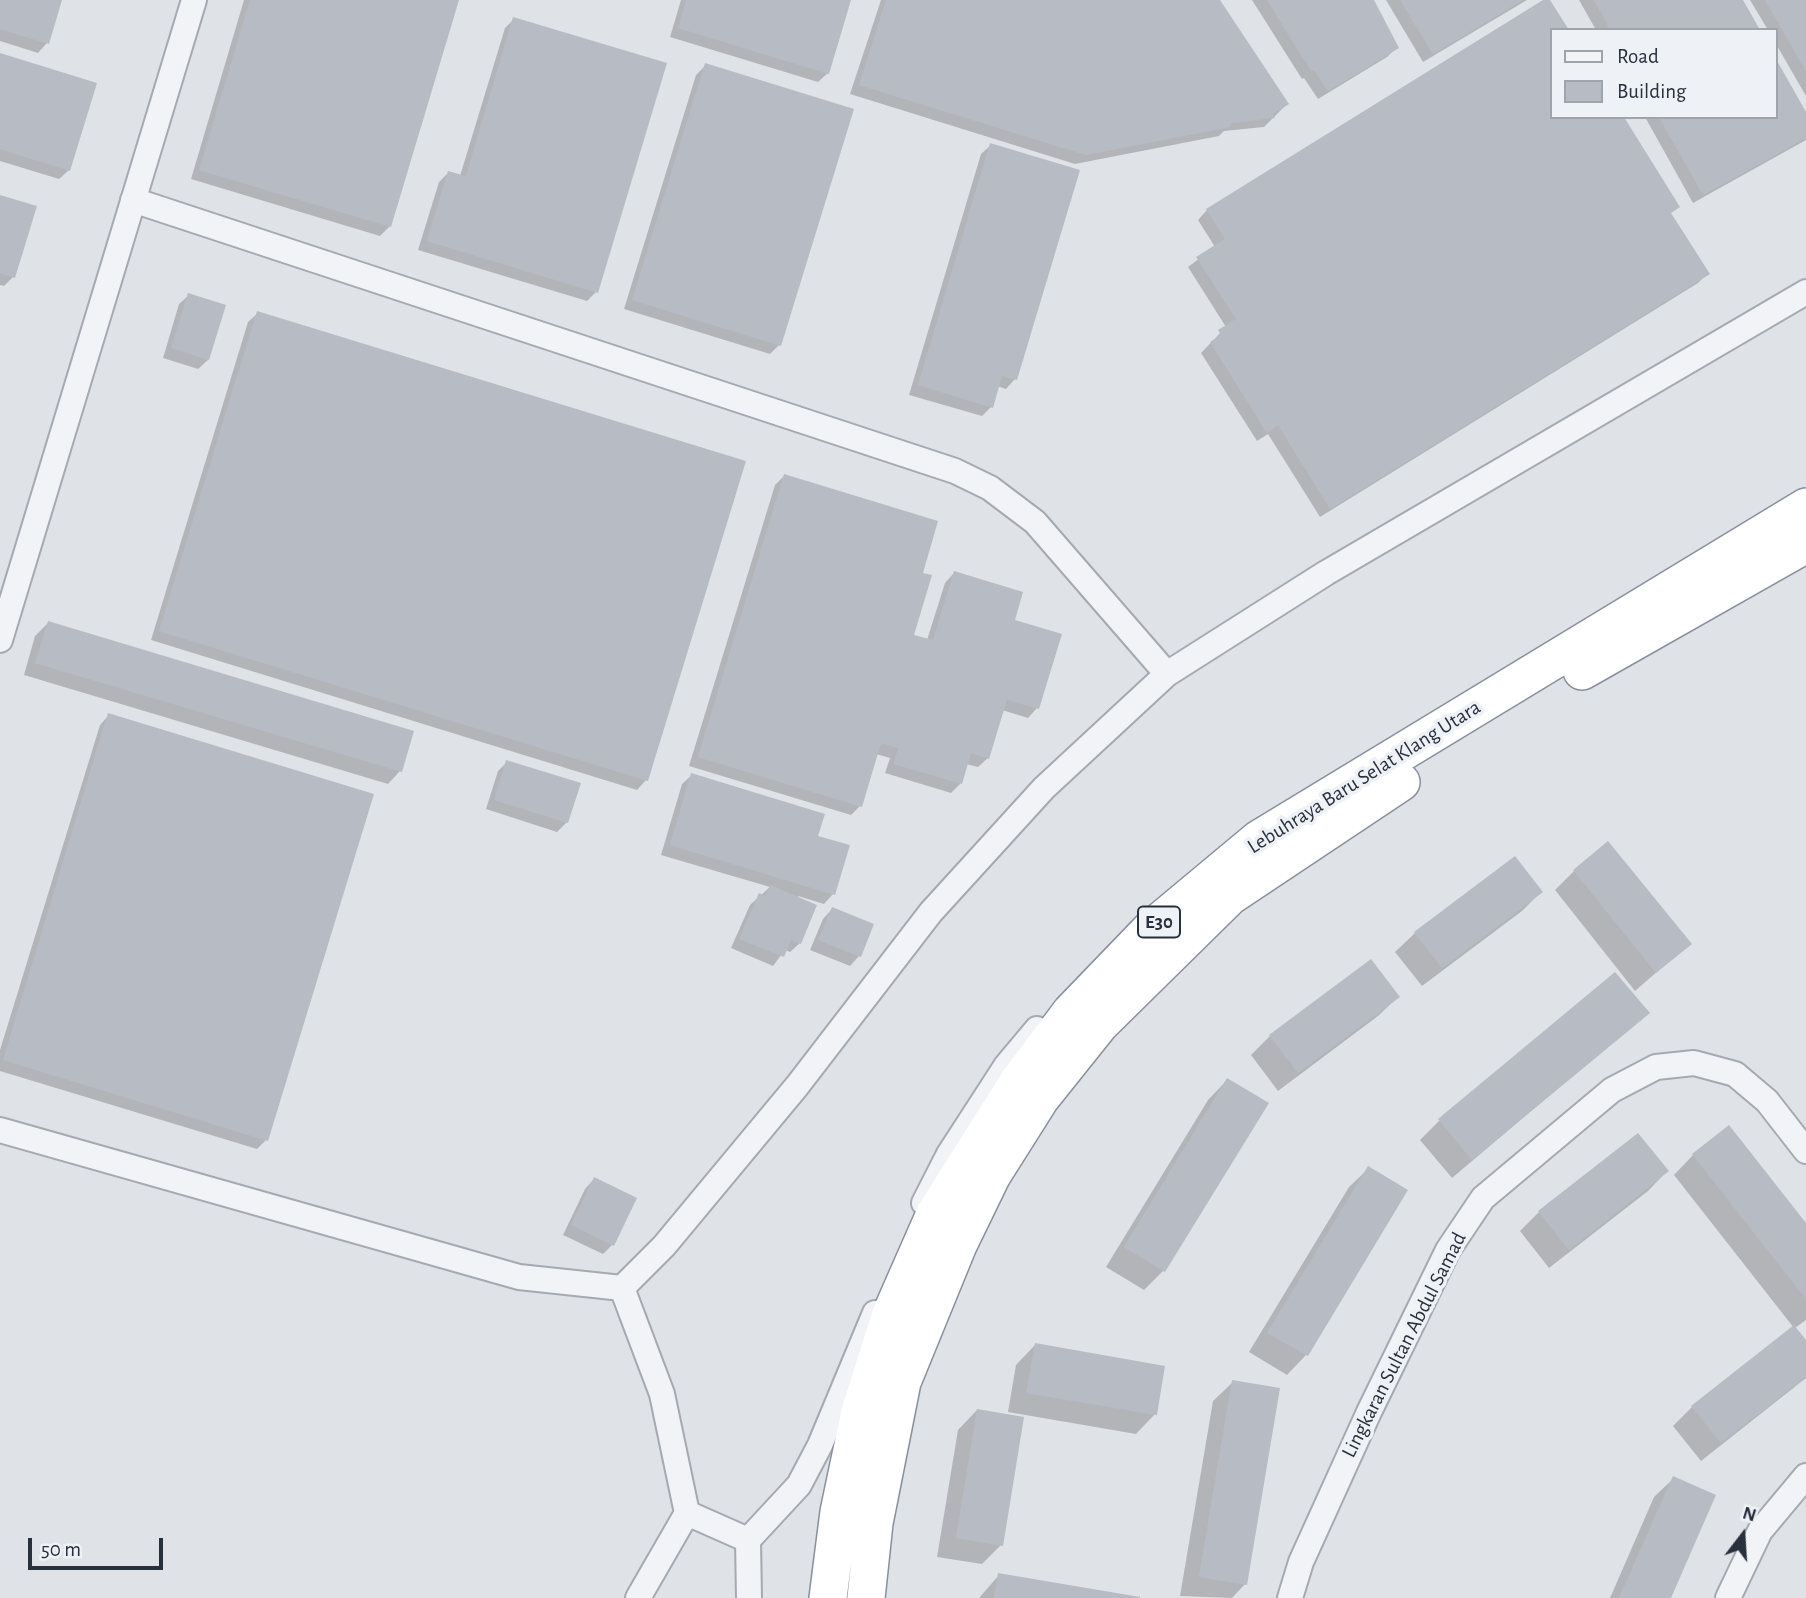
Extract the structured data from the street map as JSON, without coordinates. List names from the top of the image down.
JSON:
{
  "streets": {
    "highway": ["Lebuhraya Baru Selat Klang Utara", "E30"],
    "street": ["Lingkaran Sultan Abdul Samad"]
  },
  "legend": ["Road", "Building"],
  "scale_bar": "50 m",
  "north": "top"
}
